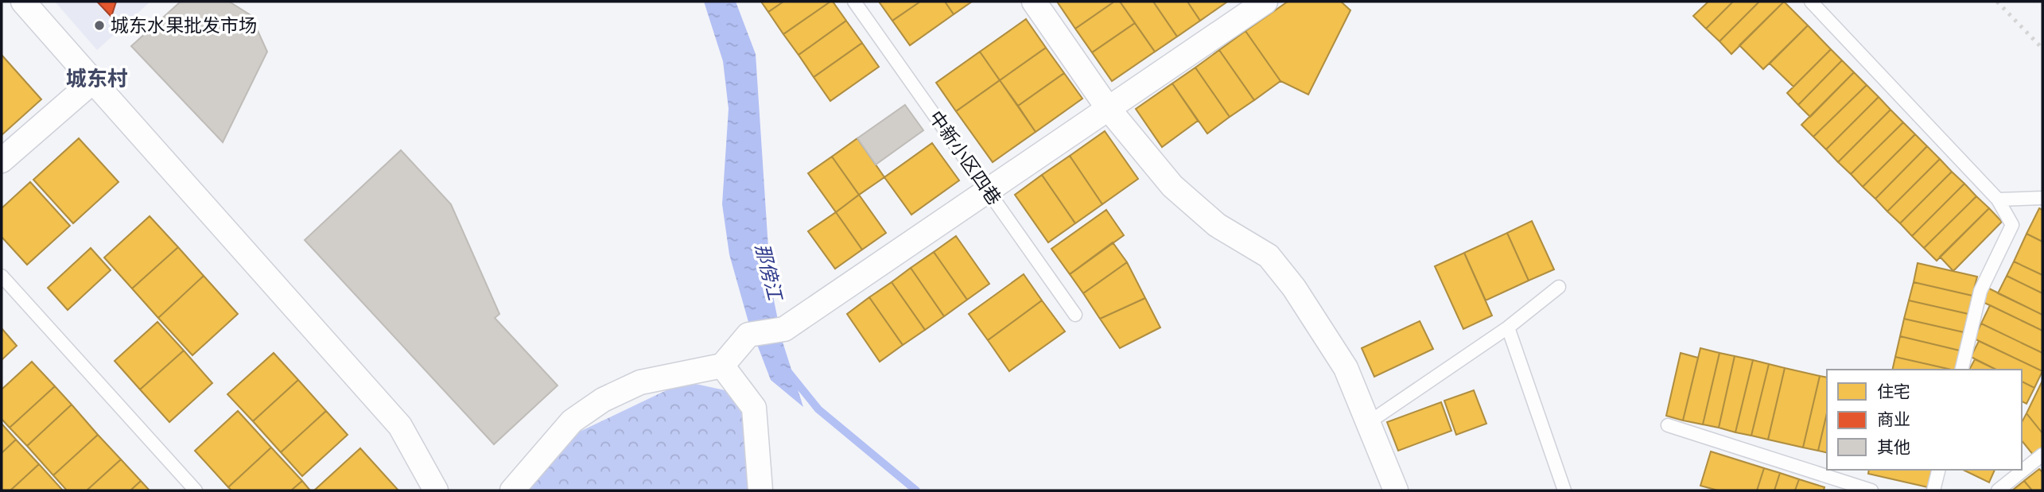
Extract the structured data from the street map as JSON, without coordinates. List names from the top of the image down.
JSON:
{
  "streets": {
    "lane": ["中新小区四巷"]
  },
  "districts": ["城东村"],
  "water": ["那傍江"],
  "places": ["城东水果批发市场"],
  "legend": ["住宅", "商业", "其他"]
}
